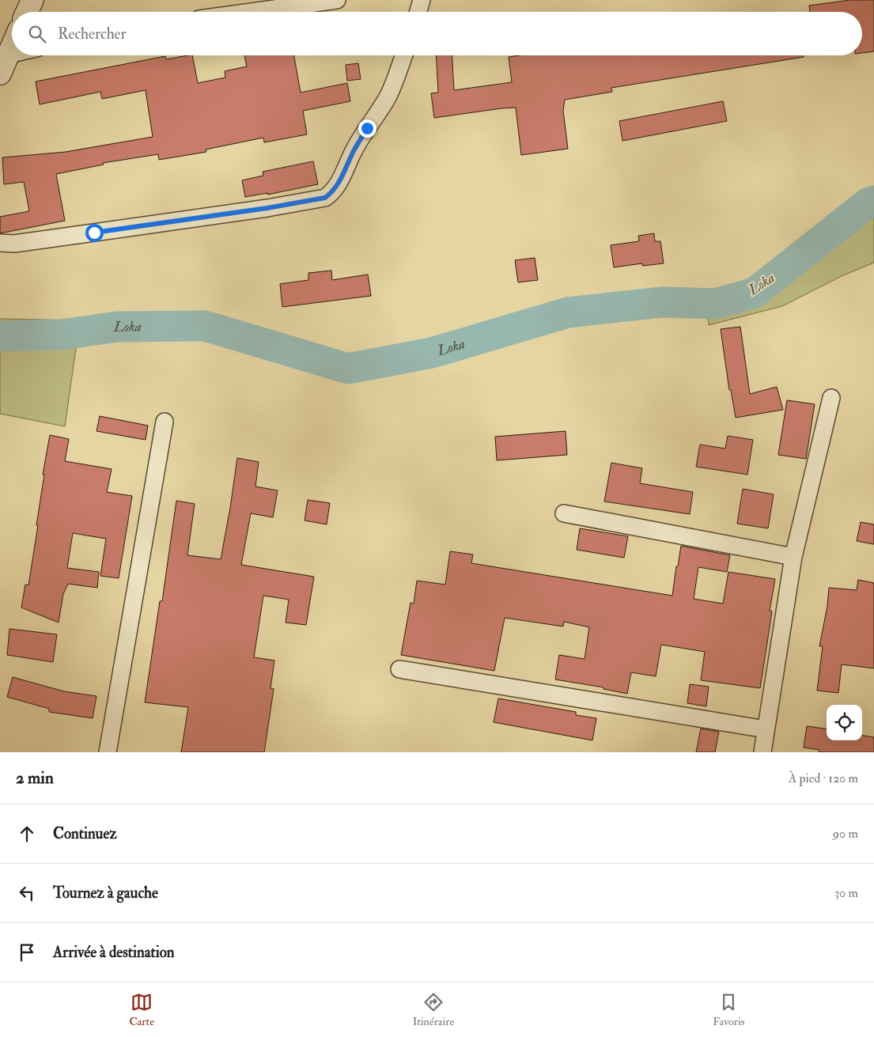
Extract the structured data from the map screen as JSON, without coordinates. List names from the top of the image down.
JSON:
{
  "water": ["Loka"],
  "page": {
    "search": "Rechercher",
    "heading": ["2 min", "À pied · 120 m"],
    "list": [
      ["Continuez", "90 m"],
      ["Tournez à gauche", "30 m"],
      "Arrivée à destination"
    ],
    "nav": ["Carte", "Itinéraire", "Favoris"]
  }
}
